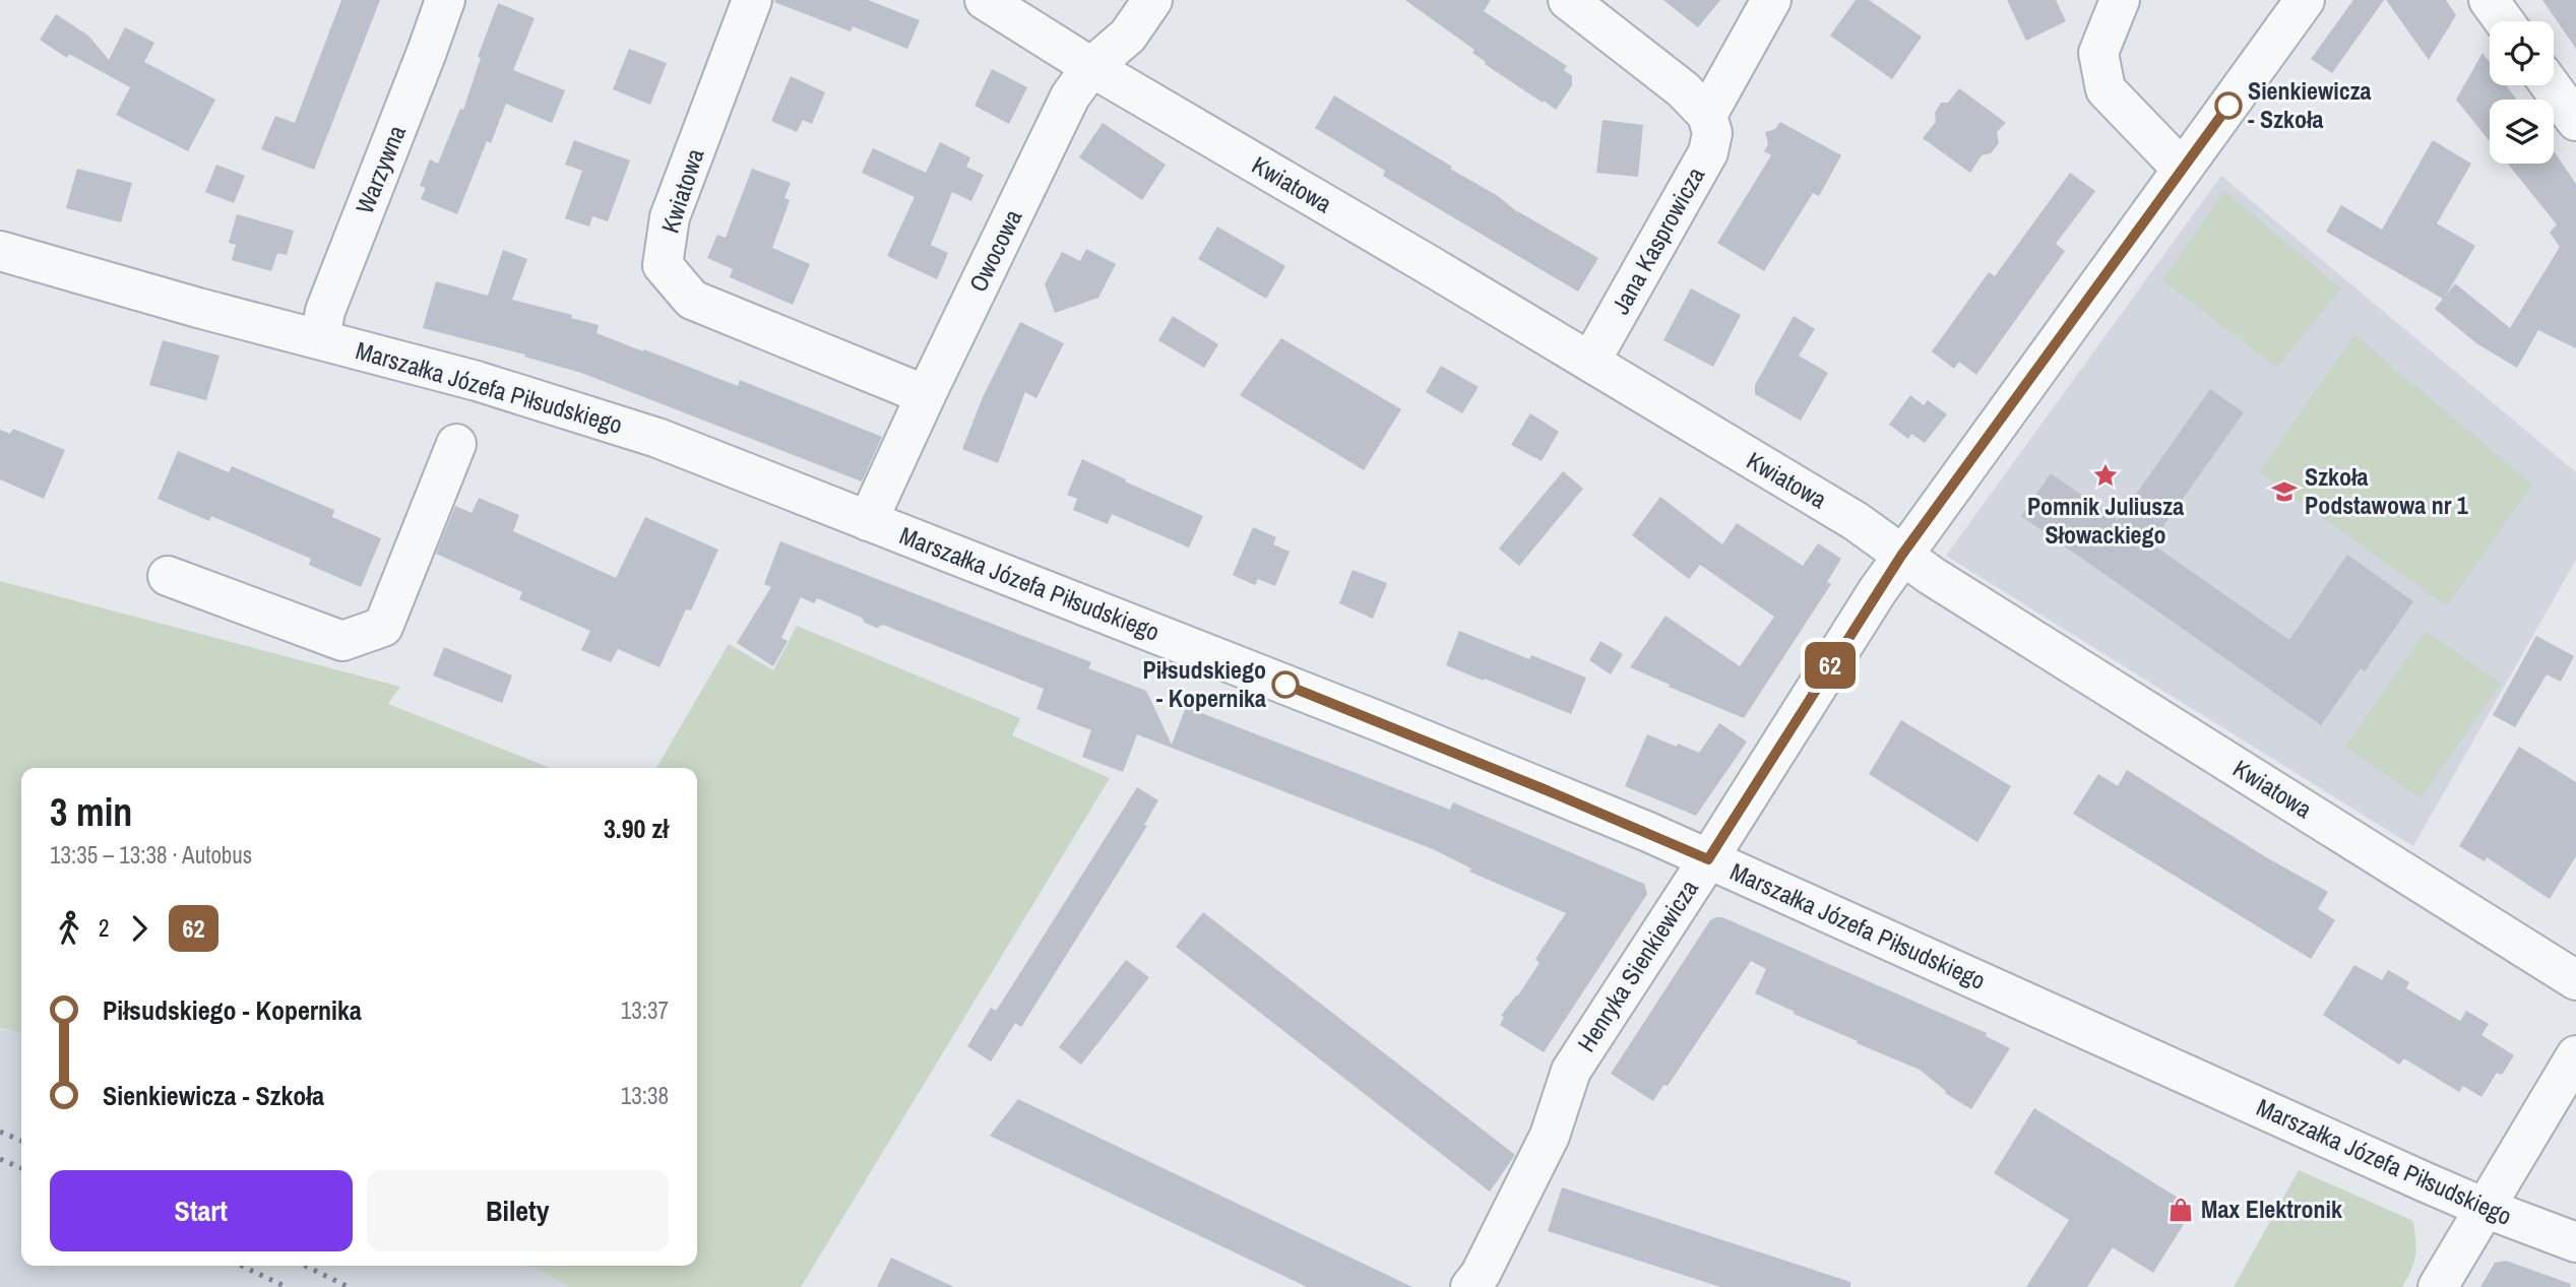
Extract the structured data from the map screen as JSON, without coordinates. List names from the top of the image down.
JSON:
{
  "streets": {
    "street": [
      "Warzywna",
      "Kwiatowa",
      "Jana Kasprowicza",
      "Owocowa",
      "Marszałka Józefa Piłsudskiego",
      "Henryka Sienkiewicza"
    ]
  },
  "crossings": [
    ["Warzywna", "Marszałka Józefa Piłsudskiego"],
    ["Kwiatowa", "Jana Kasprowicza"],
    ["Kwiatowa", "Owocowa"],
    ["Kwiatowa", "Henryka Sienkiewicza"],
    ["Owocowa", "Marszałka Józefa Piłsudskiego"],
    ["Marszałka Józefa Piłsudskiego", "Henryka Sienkiewicza"]
  ],
  "places": {
    "other": ["Sienkiewicza - Szkoła", "Piłsudskiego - Kopernika"],
    "place": ["Pomnik Juliusza Słowackiego"],
    "school or university": ["Szkoła Podstawowa nr 1"],
    "shop": ["Max Elektronik"]
  },
  "lines": ["bus line 62"],
  "page": {
    "on_map": "62",
    "heading": ["3 min", "13:35 – 13:38 · Autobus", "3.90 zł"],
    "legs": ["2", "62"],
    "list": [
      {
        "name": "Piłsudskiego - Kopernika",
        "value": "13:37"
      },
      {
        "name": "Sienkiewicza - Szkoła",
        "value": "13:38"
      }
    ],
    "buttons": ["Start", "Bilety"]
  }
}
